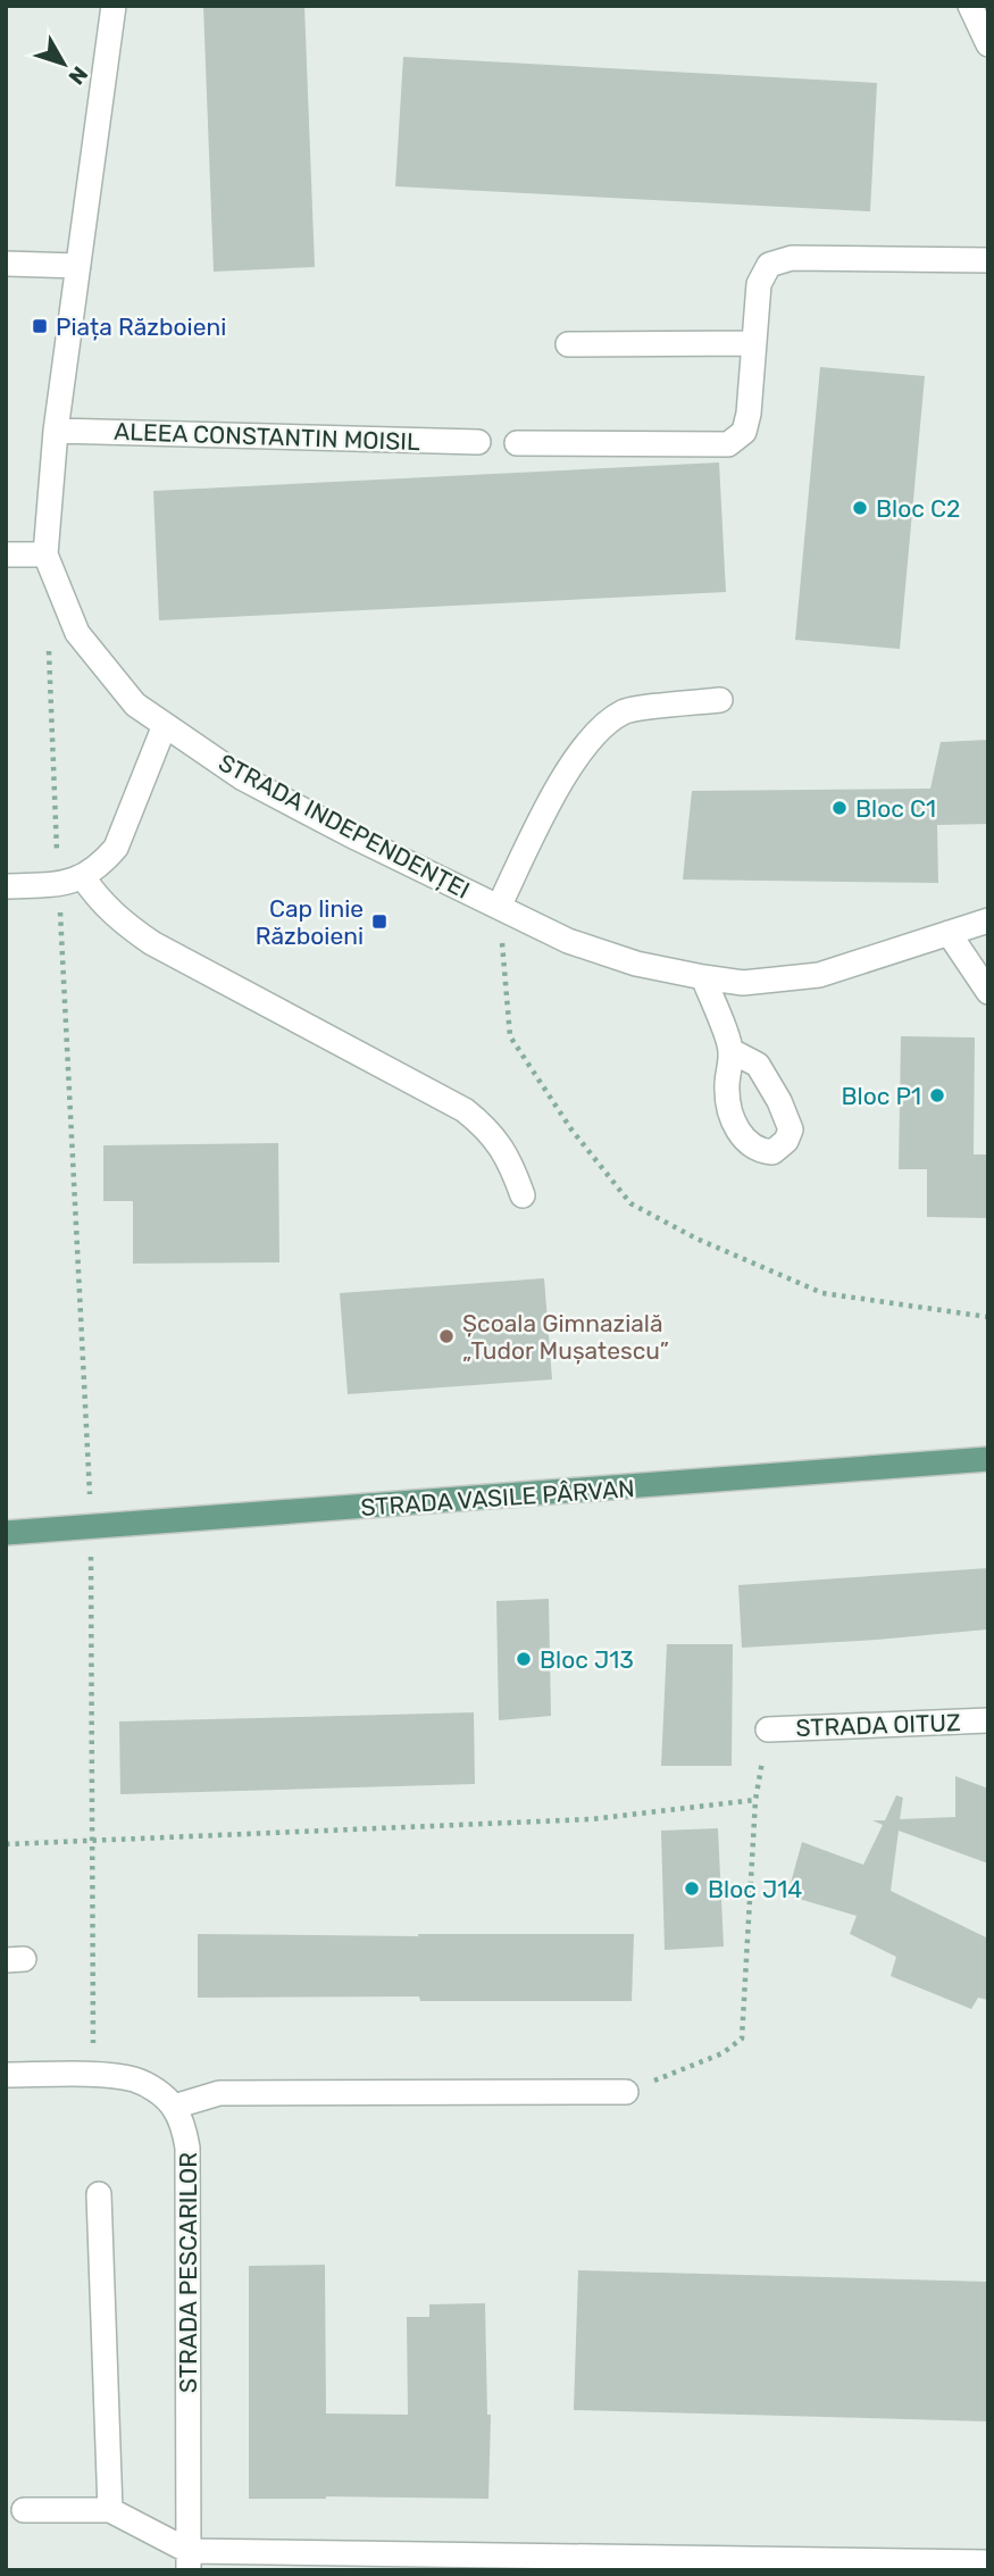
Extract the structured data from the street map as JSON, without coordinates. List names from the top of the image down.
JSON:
{
  "streets": {
    "main road": ["STRADA VASILE PÂRVAN"],
    "street": [
      "ALEEA CONSTANTIN MOISIL",
      "STRADA INDEPENDENȚEI",
      "STRADA OITUZ",
      "STRADA PESCARILOR"
    ]
  },
  "crossings": [
    ["ALEEA CONSTANTIN MOISIL", "STRADA INDEPENDENȚEI"]
  ],
  "places": {
    "transit": ["Piața Războieni", "Cap linie Războieni"],
    "other": [
      "Bloc C2",
      "Bloc C1",
      "Bloc P1",
      "Școala Gimnazială „Tudor Mușatescu”",
      "Bloc J13",
      "Bloc J14"
    ]
  },
  "north": "bottom right"
}
